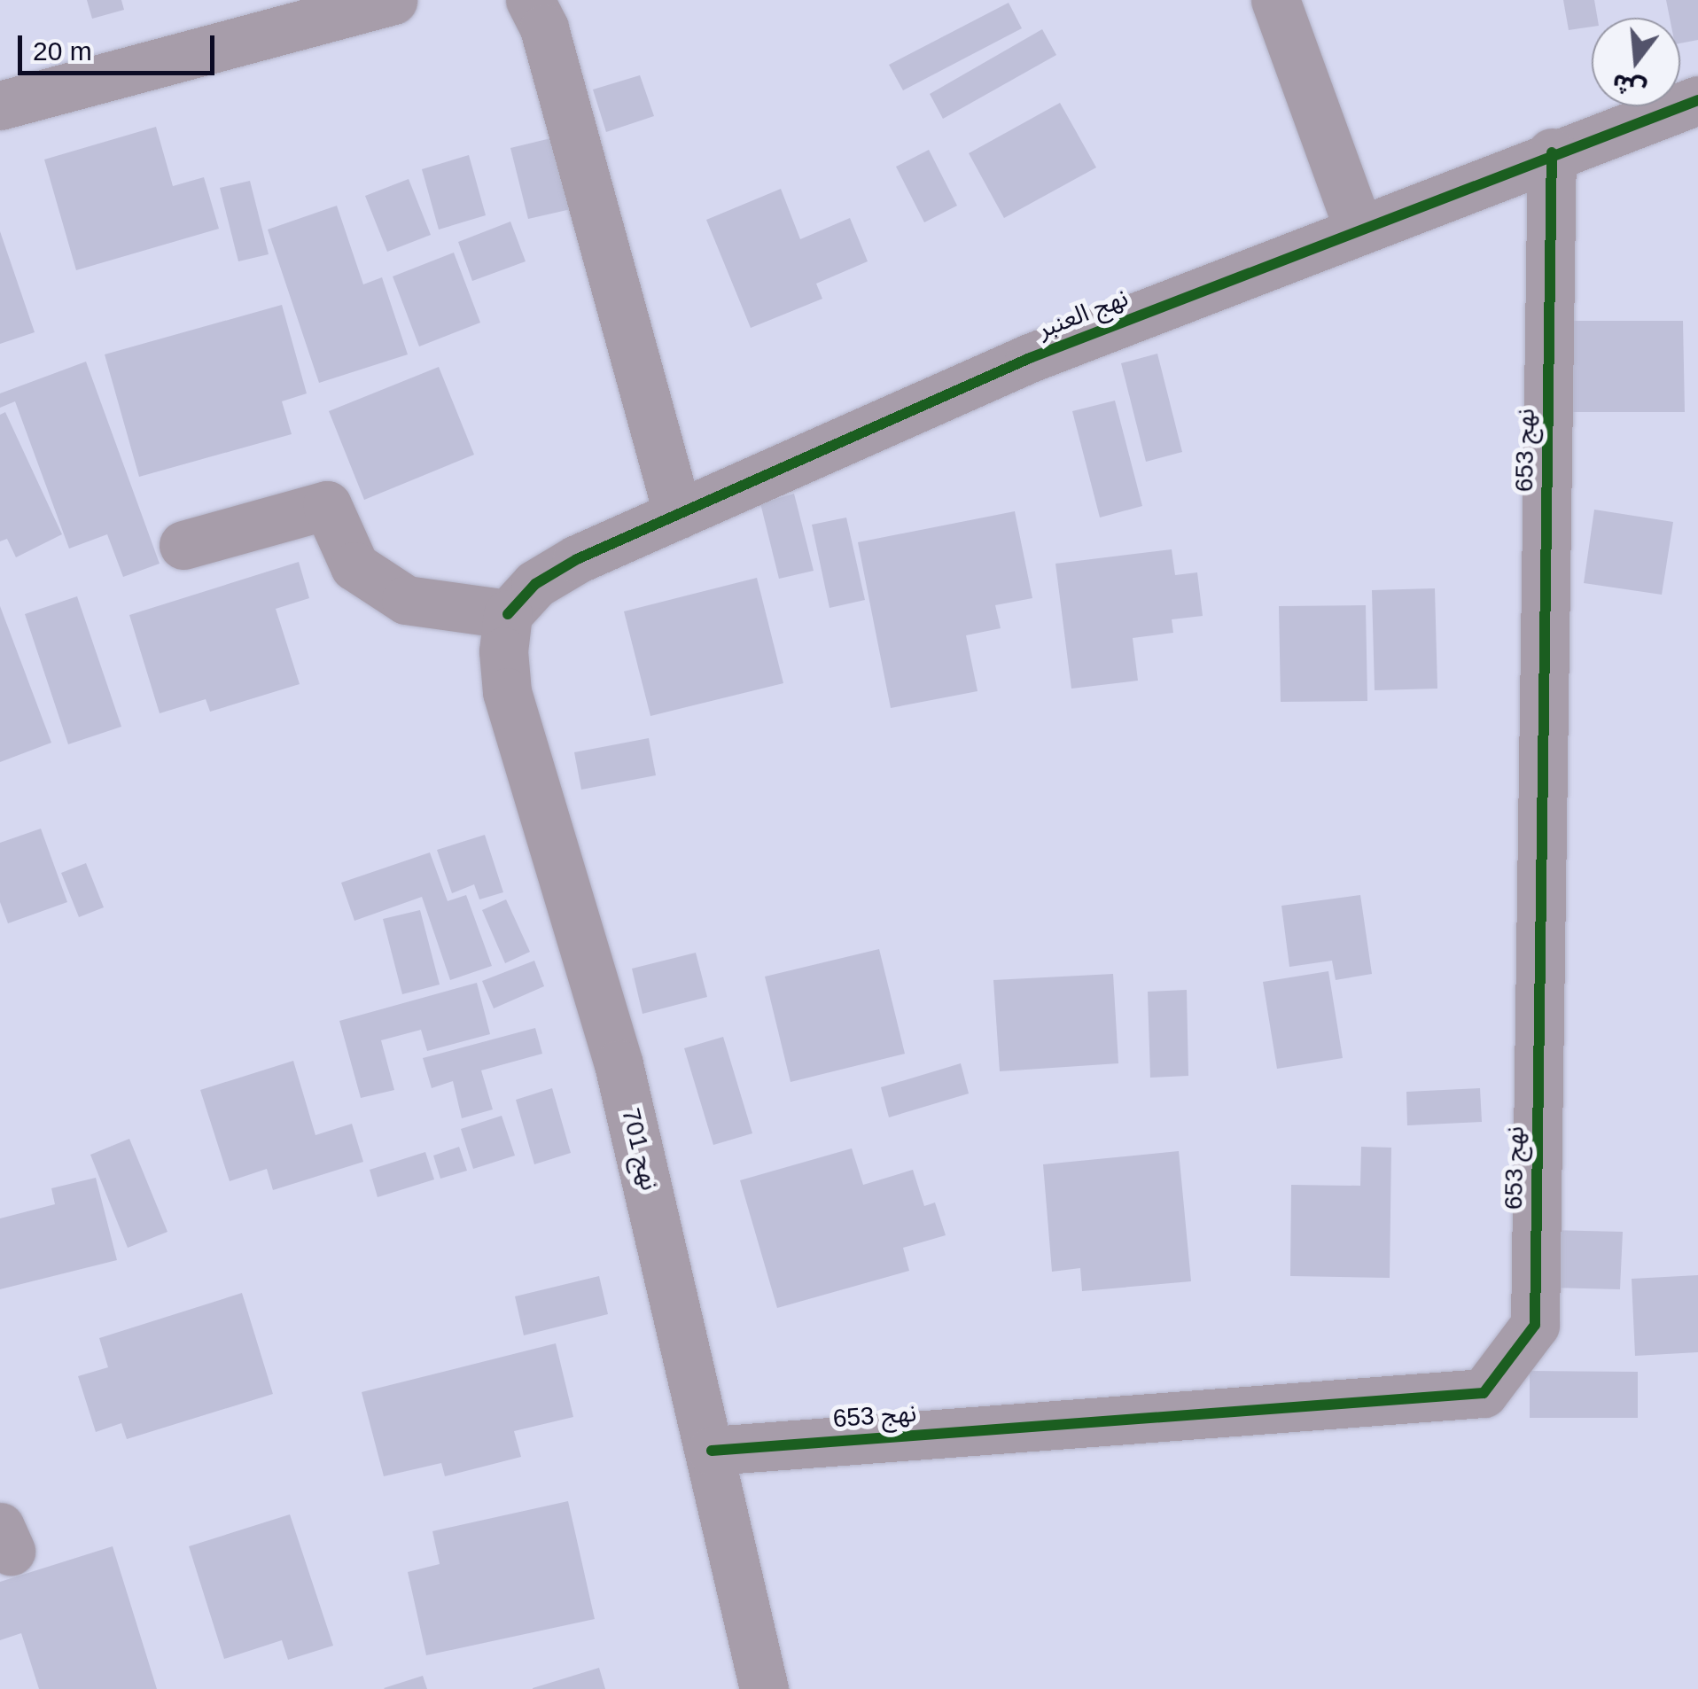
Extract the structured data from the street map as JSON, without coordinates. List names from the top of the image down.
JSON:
{
  "streets": {
    "street": ["نهج العنبر", "نهج 653", "نهج 701"]
  },
  "crossings": [
    ["نهج العنبر", "نهج 653"],
    ["نهج العنبر", "نهج 701"],
    ["نهج 653", "نهج 701"]
  ],
  "scale_bar": "20 m",
  "north": "bottom"
}
